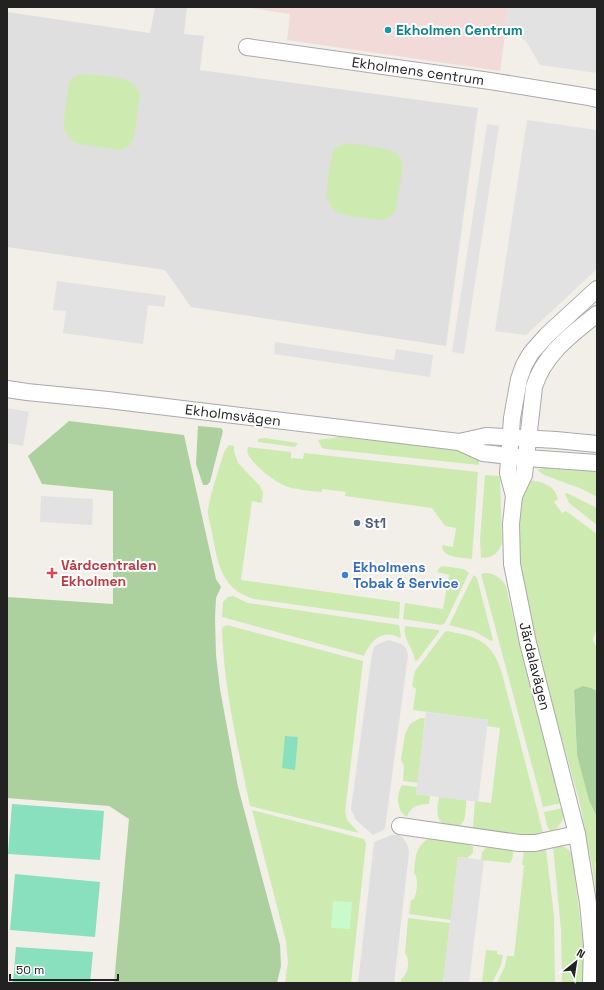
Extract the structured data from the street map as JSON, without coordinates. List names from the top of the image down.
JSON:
{
  "streets": {
    "street": ["Ekholmens centrum", "Ekholmsvägen", "Järdalavägen"]
  },
  "crossings": [
    ["Ekholmsvägen", "Järdalavägen"]
  ],
  "places": {
    "other": ["Ekholmen Centrum", "St1", "Ekholmens Tobak & Service"],
    "health": ["Vårdcentralen Ekholmen"]
  },
  "scale_bar": "50 m",
  "north": "top right"
}
